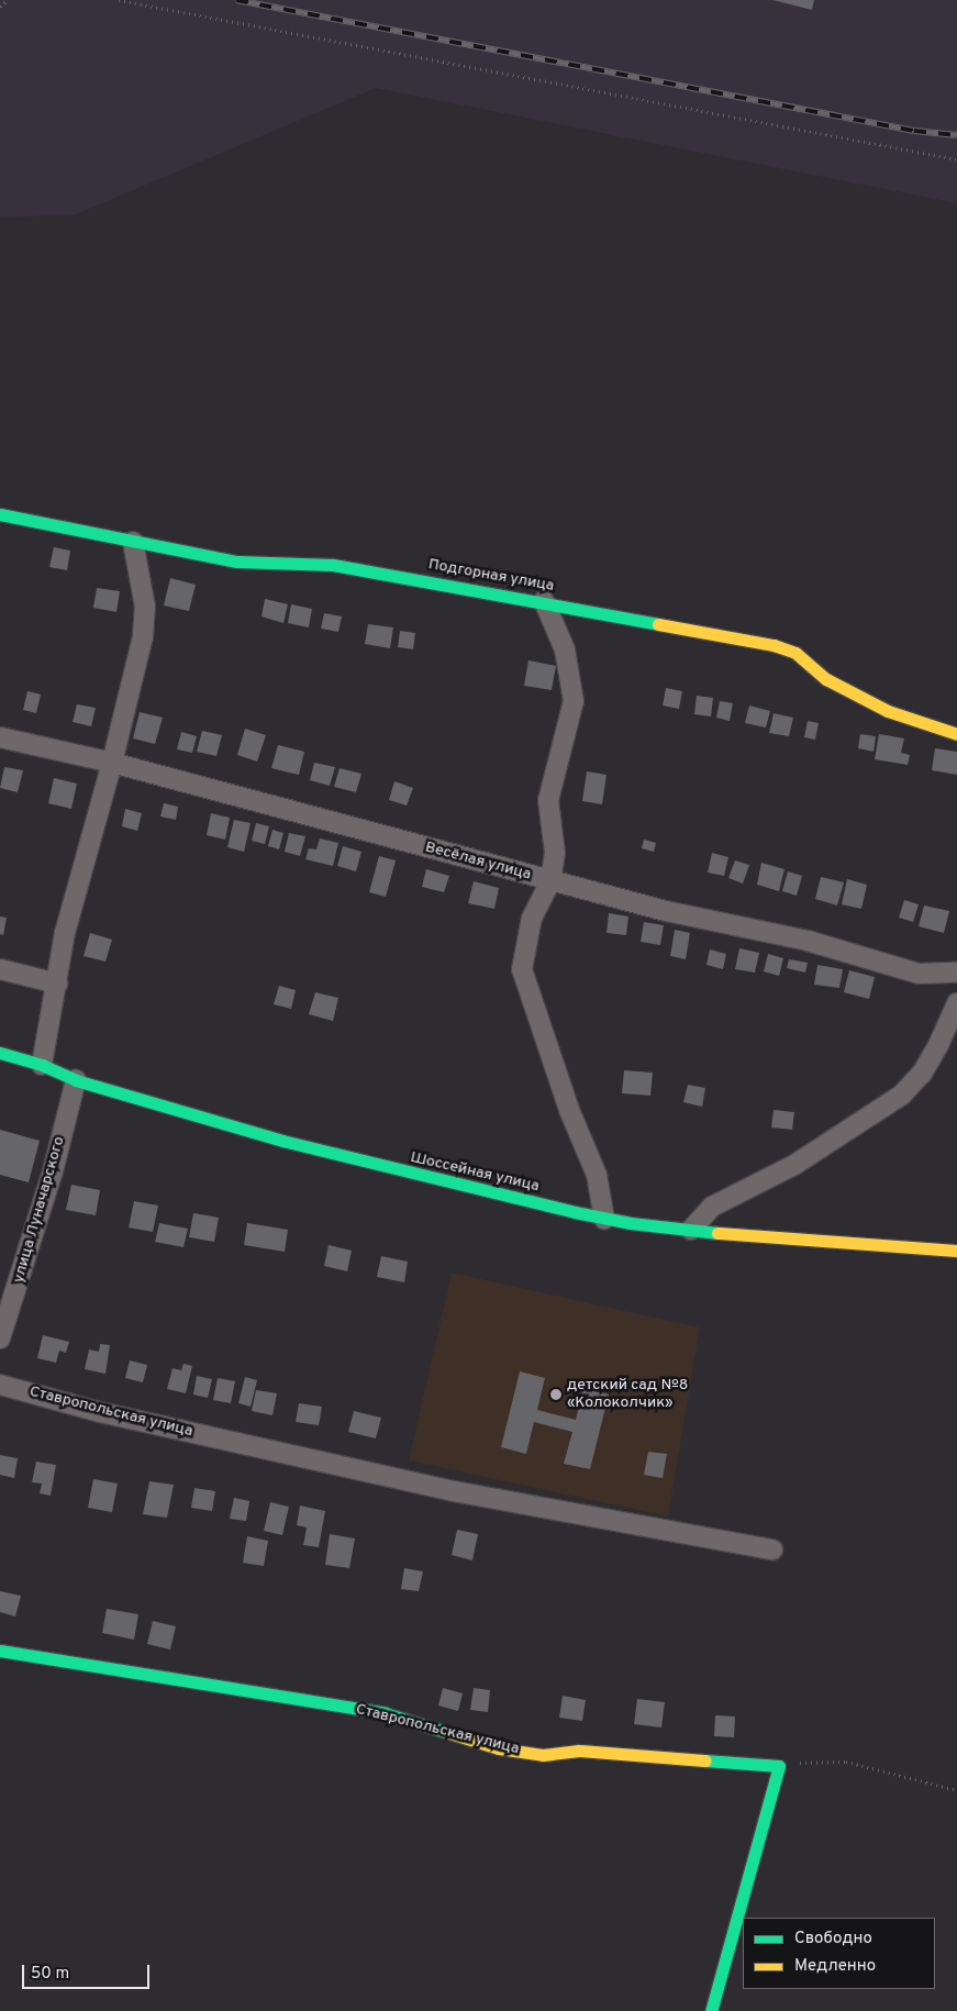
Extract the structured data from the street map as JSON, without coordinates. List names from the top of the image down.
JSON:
{
  "streets": {
    "street": [
      "Подгорная улица",
      "Весёлая улица",
      "Шоссейная улица",
      "улица Луначарского",
      "Ставропольская улица"
    ]
  },
  "crossings": [
    ["Шоссейная улица", "улица Луначарского"]
  ],
  "places": ["детский сад №8 «Колоколчик»"],
  "legend": ["Свободно", "Медленно"],
  "scale_bar": "50 m"
}
